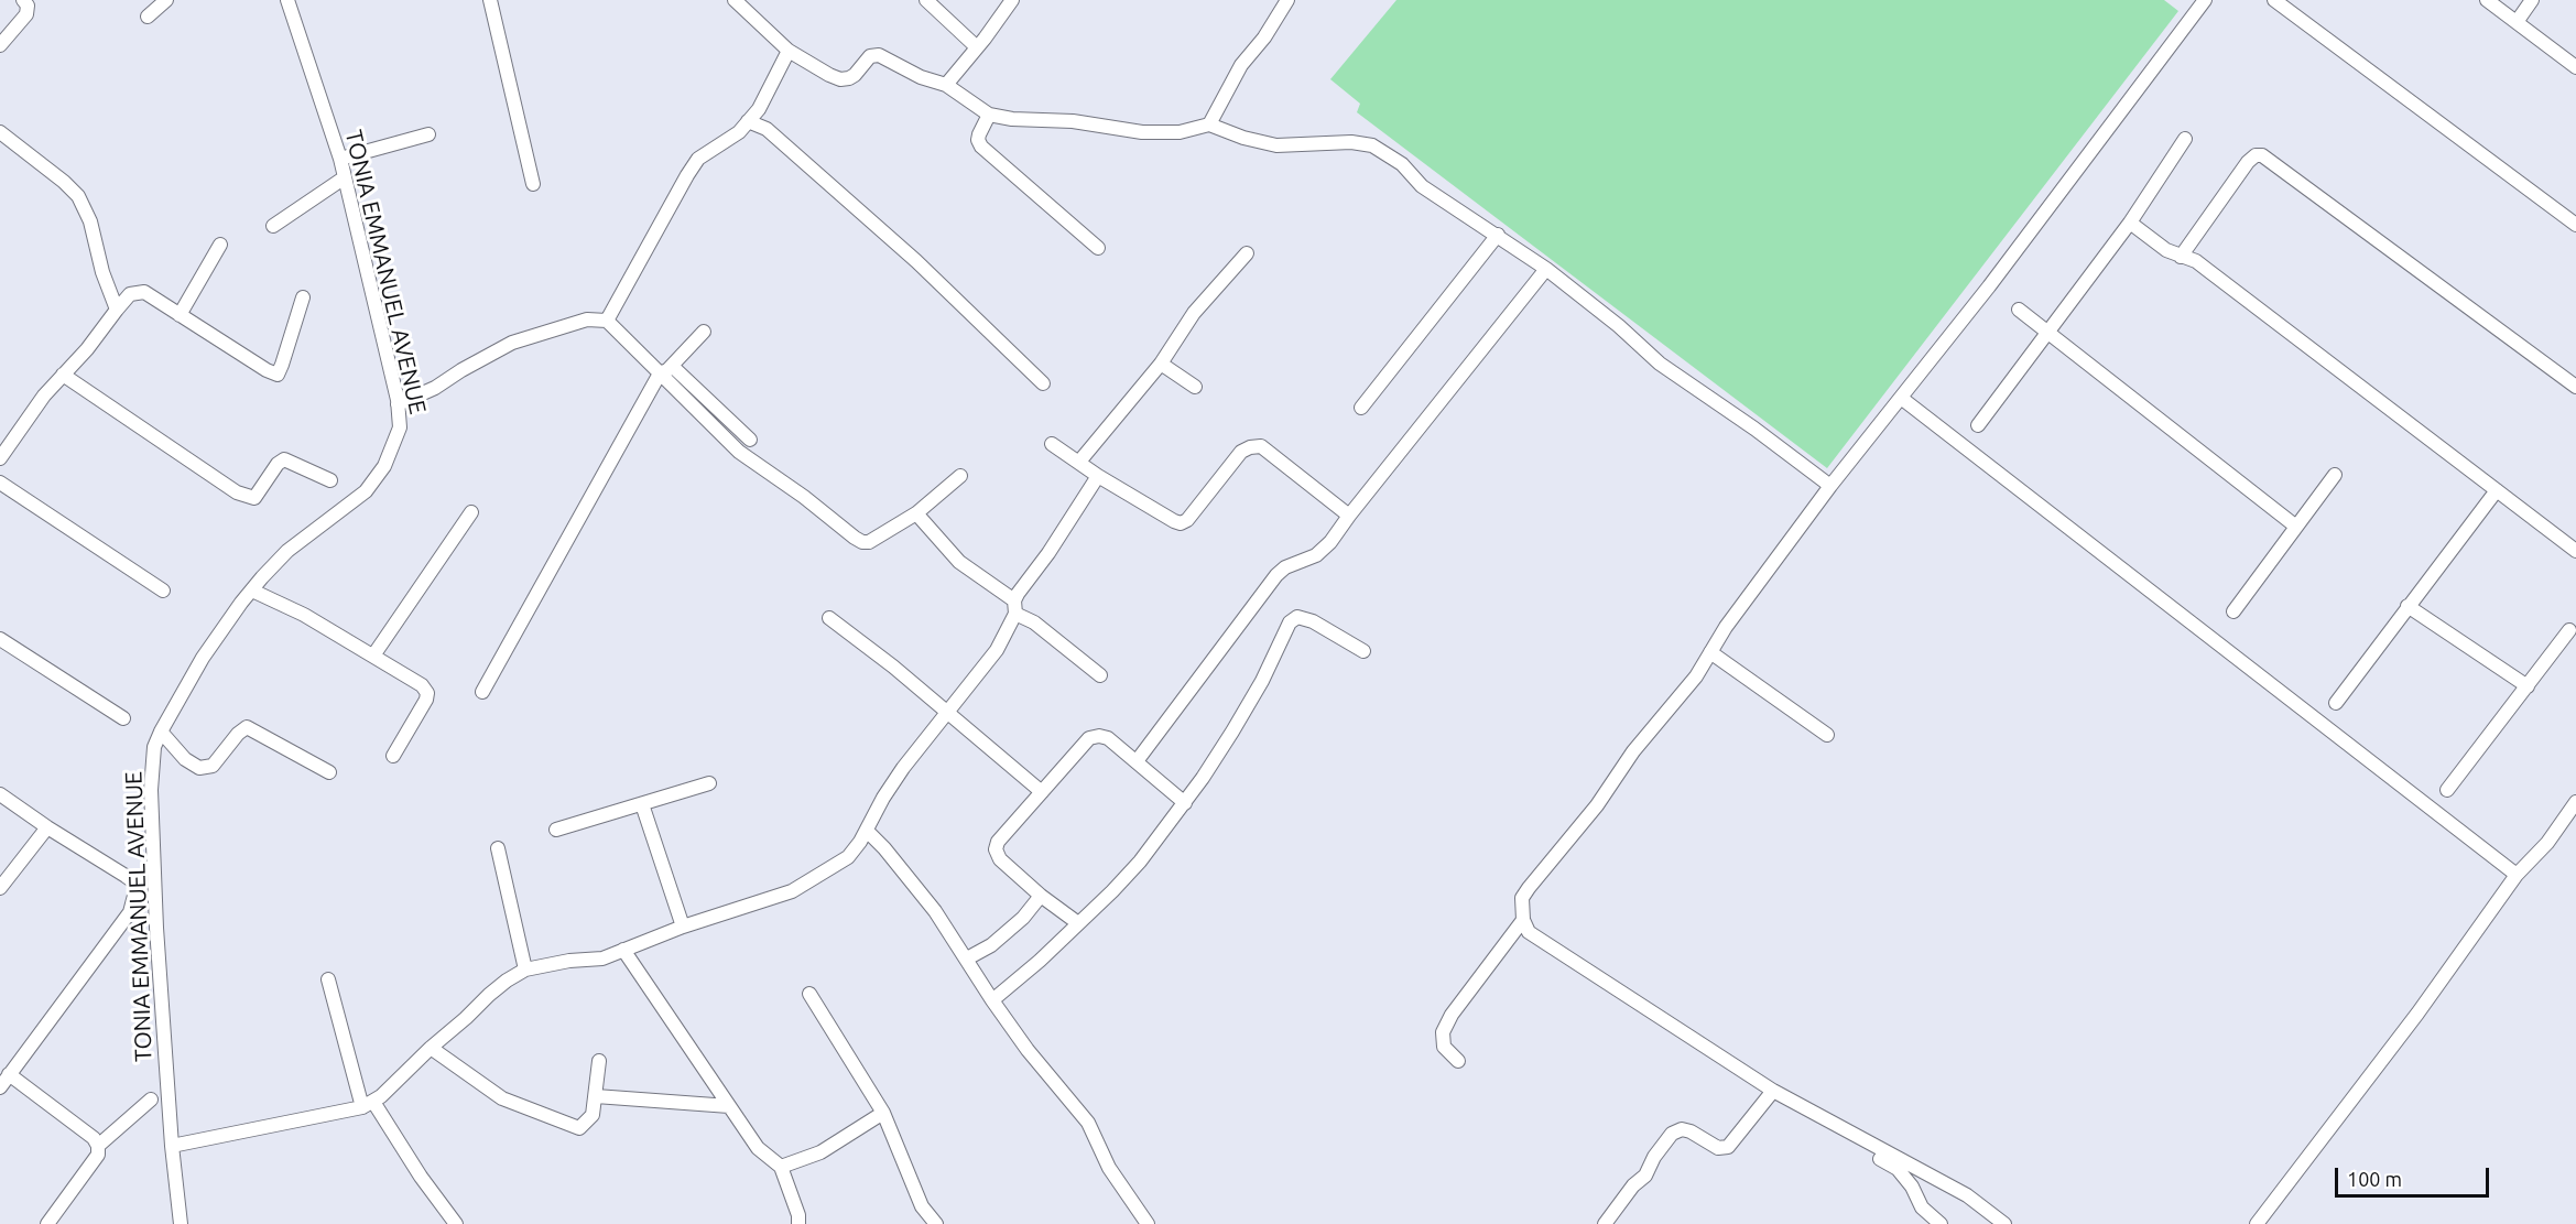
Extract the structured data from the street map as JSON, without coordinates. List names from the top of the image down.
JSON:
{
  "streets": {
    "street": ["TONIA EMMANUEL AVENUE"]
  },
  "scale_bar": "100 m"
}
